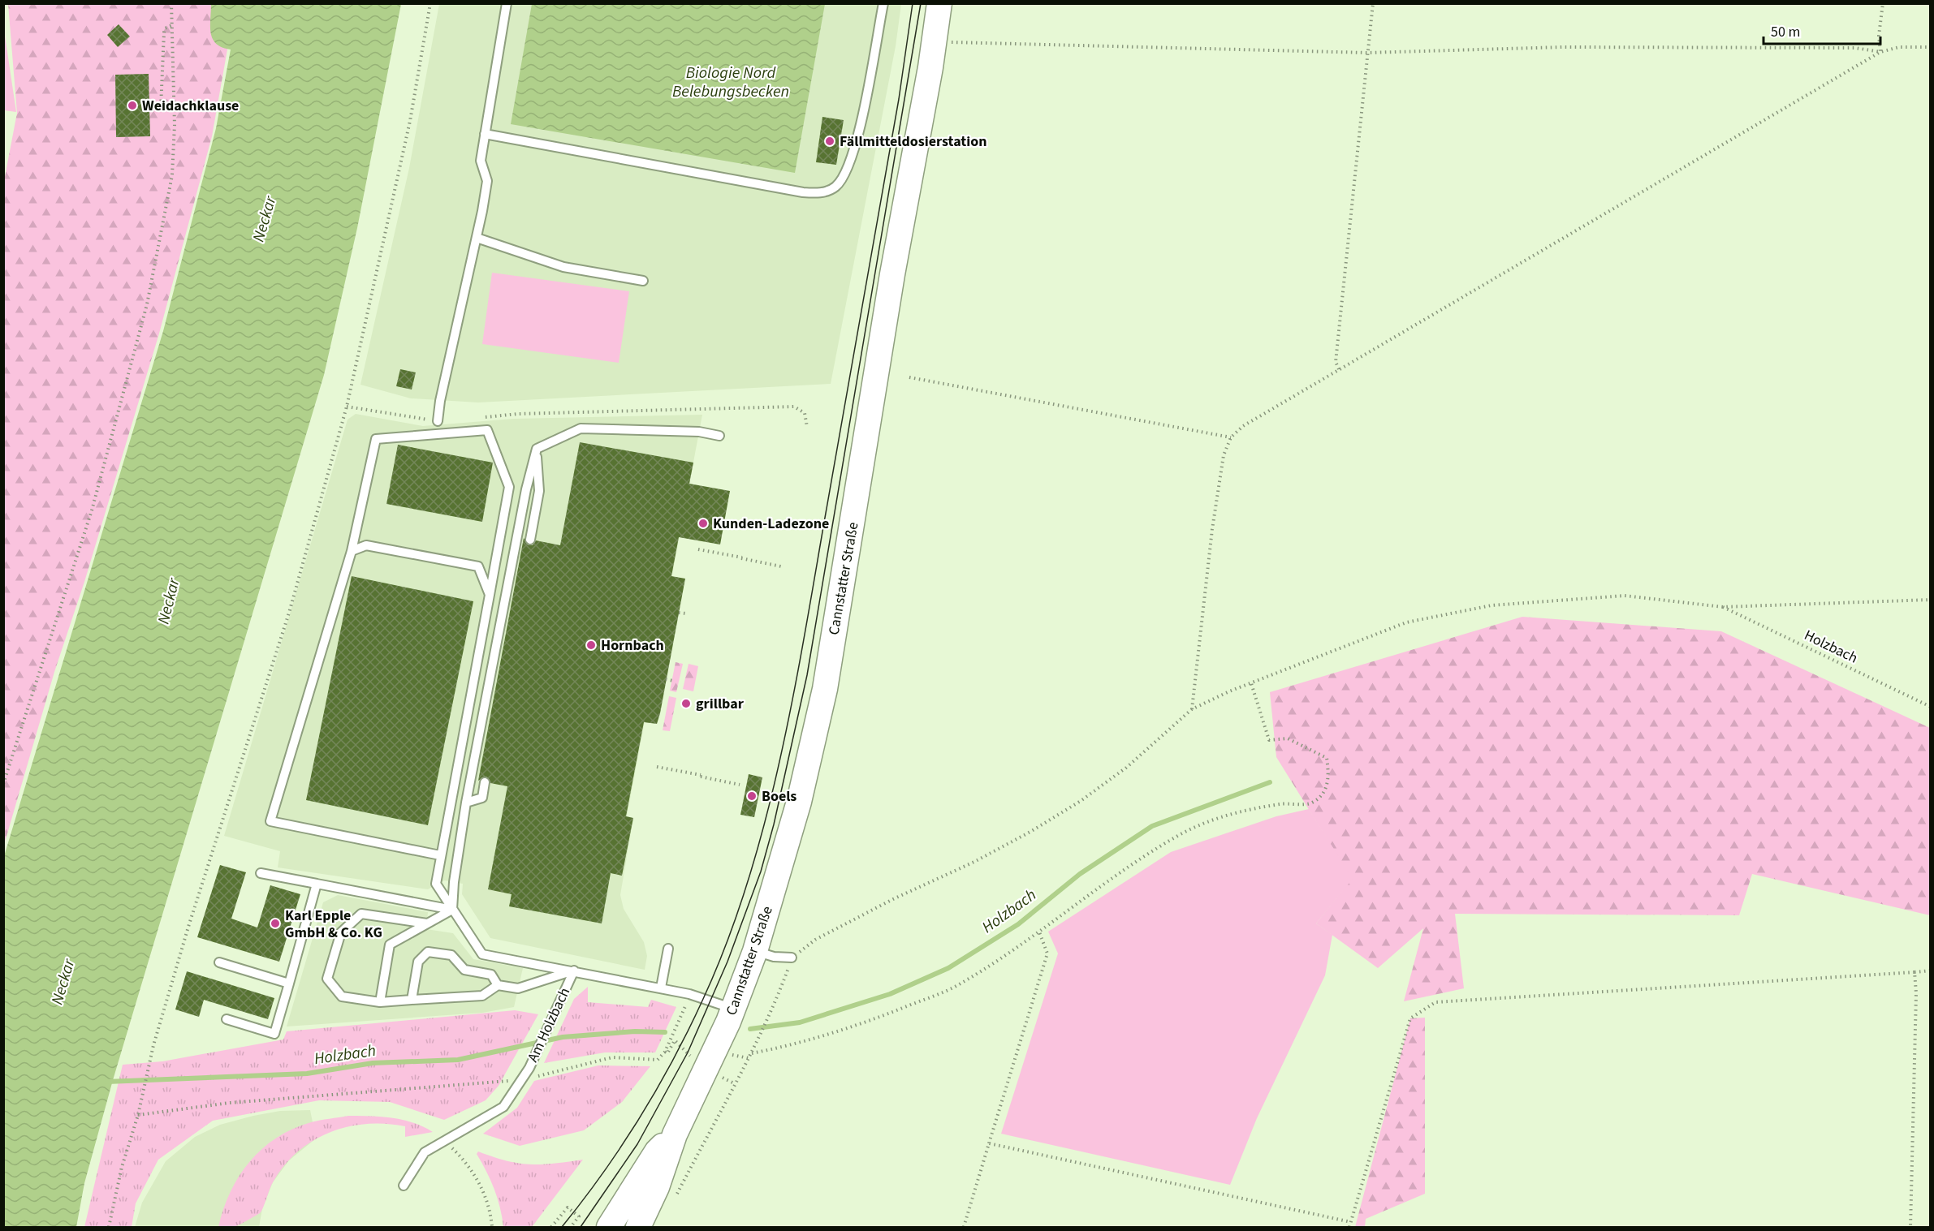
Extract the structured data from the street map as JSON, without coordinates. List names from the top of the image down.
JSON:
{
  "streets": {
    "main road": ["Cannstatter Straße"],
    "lane": ["Am Holzbach"],
    "path": ["Holzbach"]
  },
  "crossings": [
    ["Cannstatter Straße", "Am Holzbach"]
  ],
  "water": ["Biologie Nord Belebungsbecken", "Neckar", "Holzbach"],
  "places": [
    "Weidachklause",
    "Fällmitteldosierstation",
    "Kunden-Ladezone",
    "Hornbach",
    "grillbar",
    "Boels",
    "Karl Epple GmbH & Co. KG"
  ],
  "scale_bar": "50 m"
}
